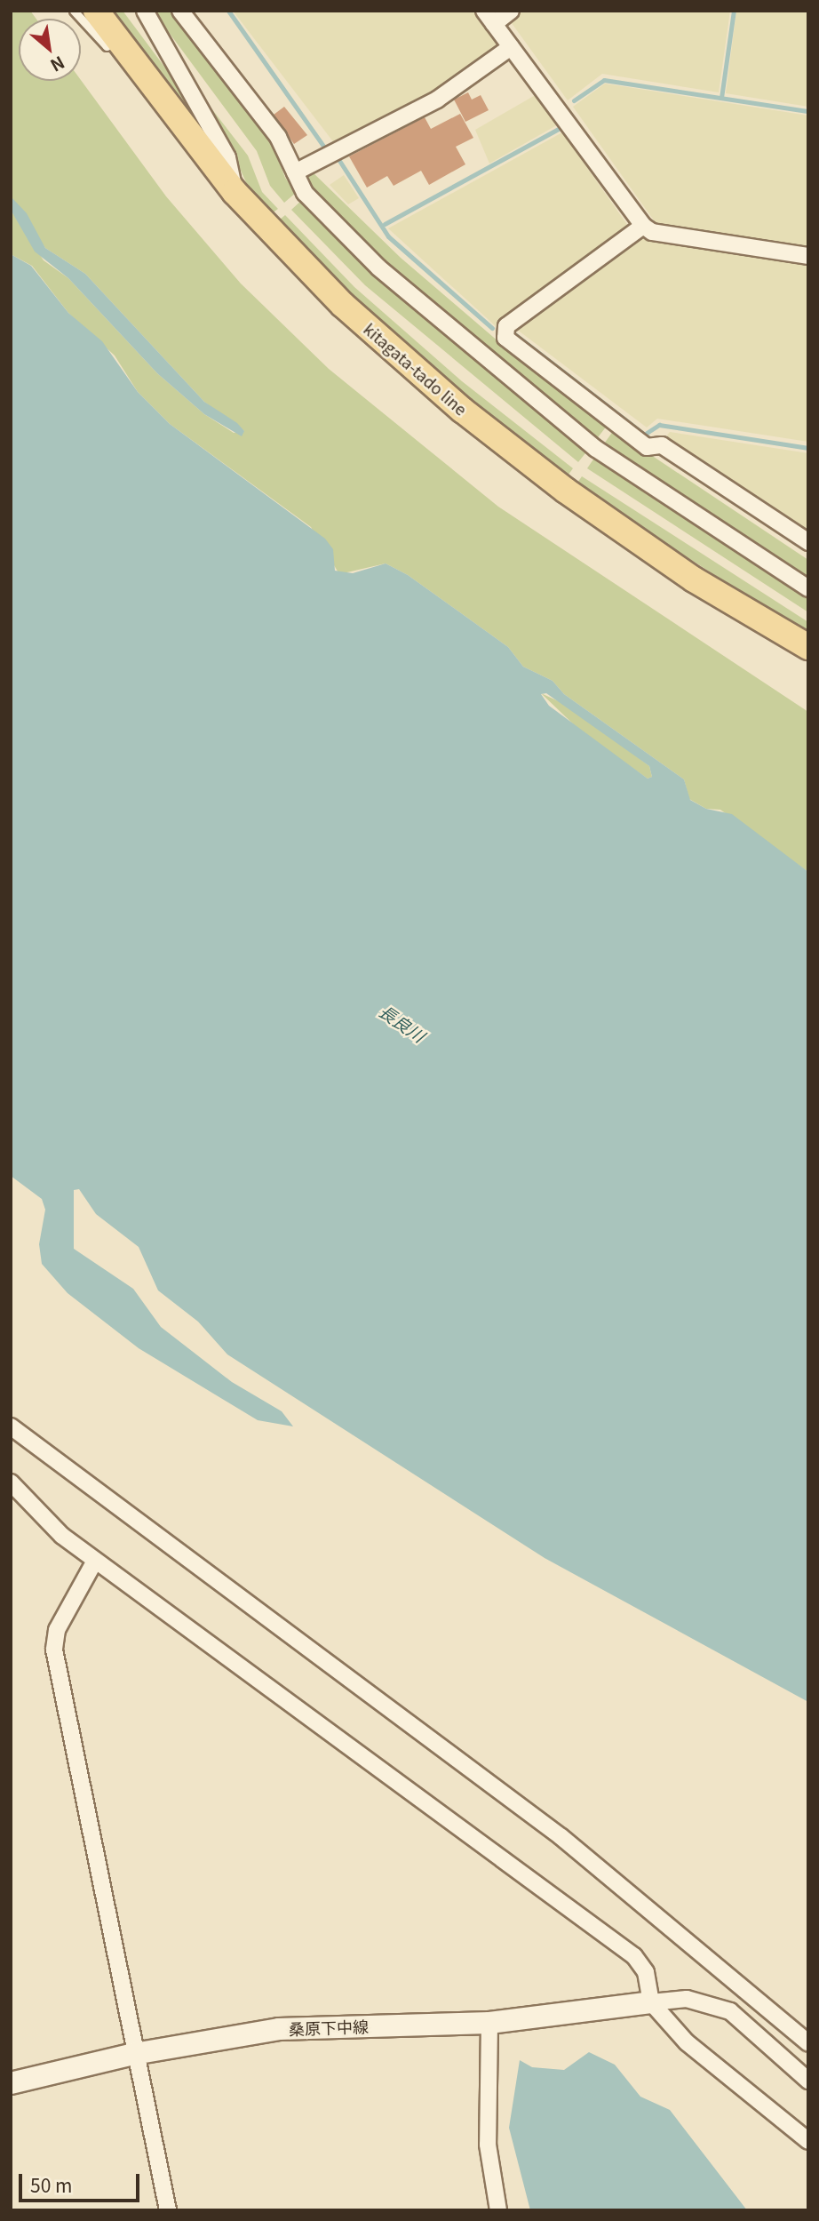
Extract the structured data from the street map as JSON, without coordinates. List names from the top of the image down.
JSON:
{
  "streets": {
    "main road": ["kitagata-tado line", "桑原下中線"]
  },
  "water": ["長良川"],
  "scale_bar": "50 m",
  "north": "bottom right"
}
